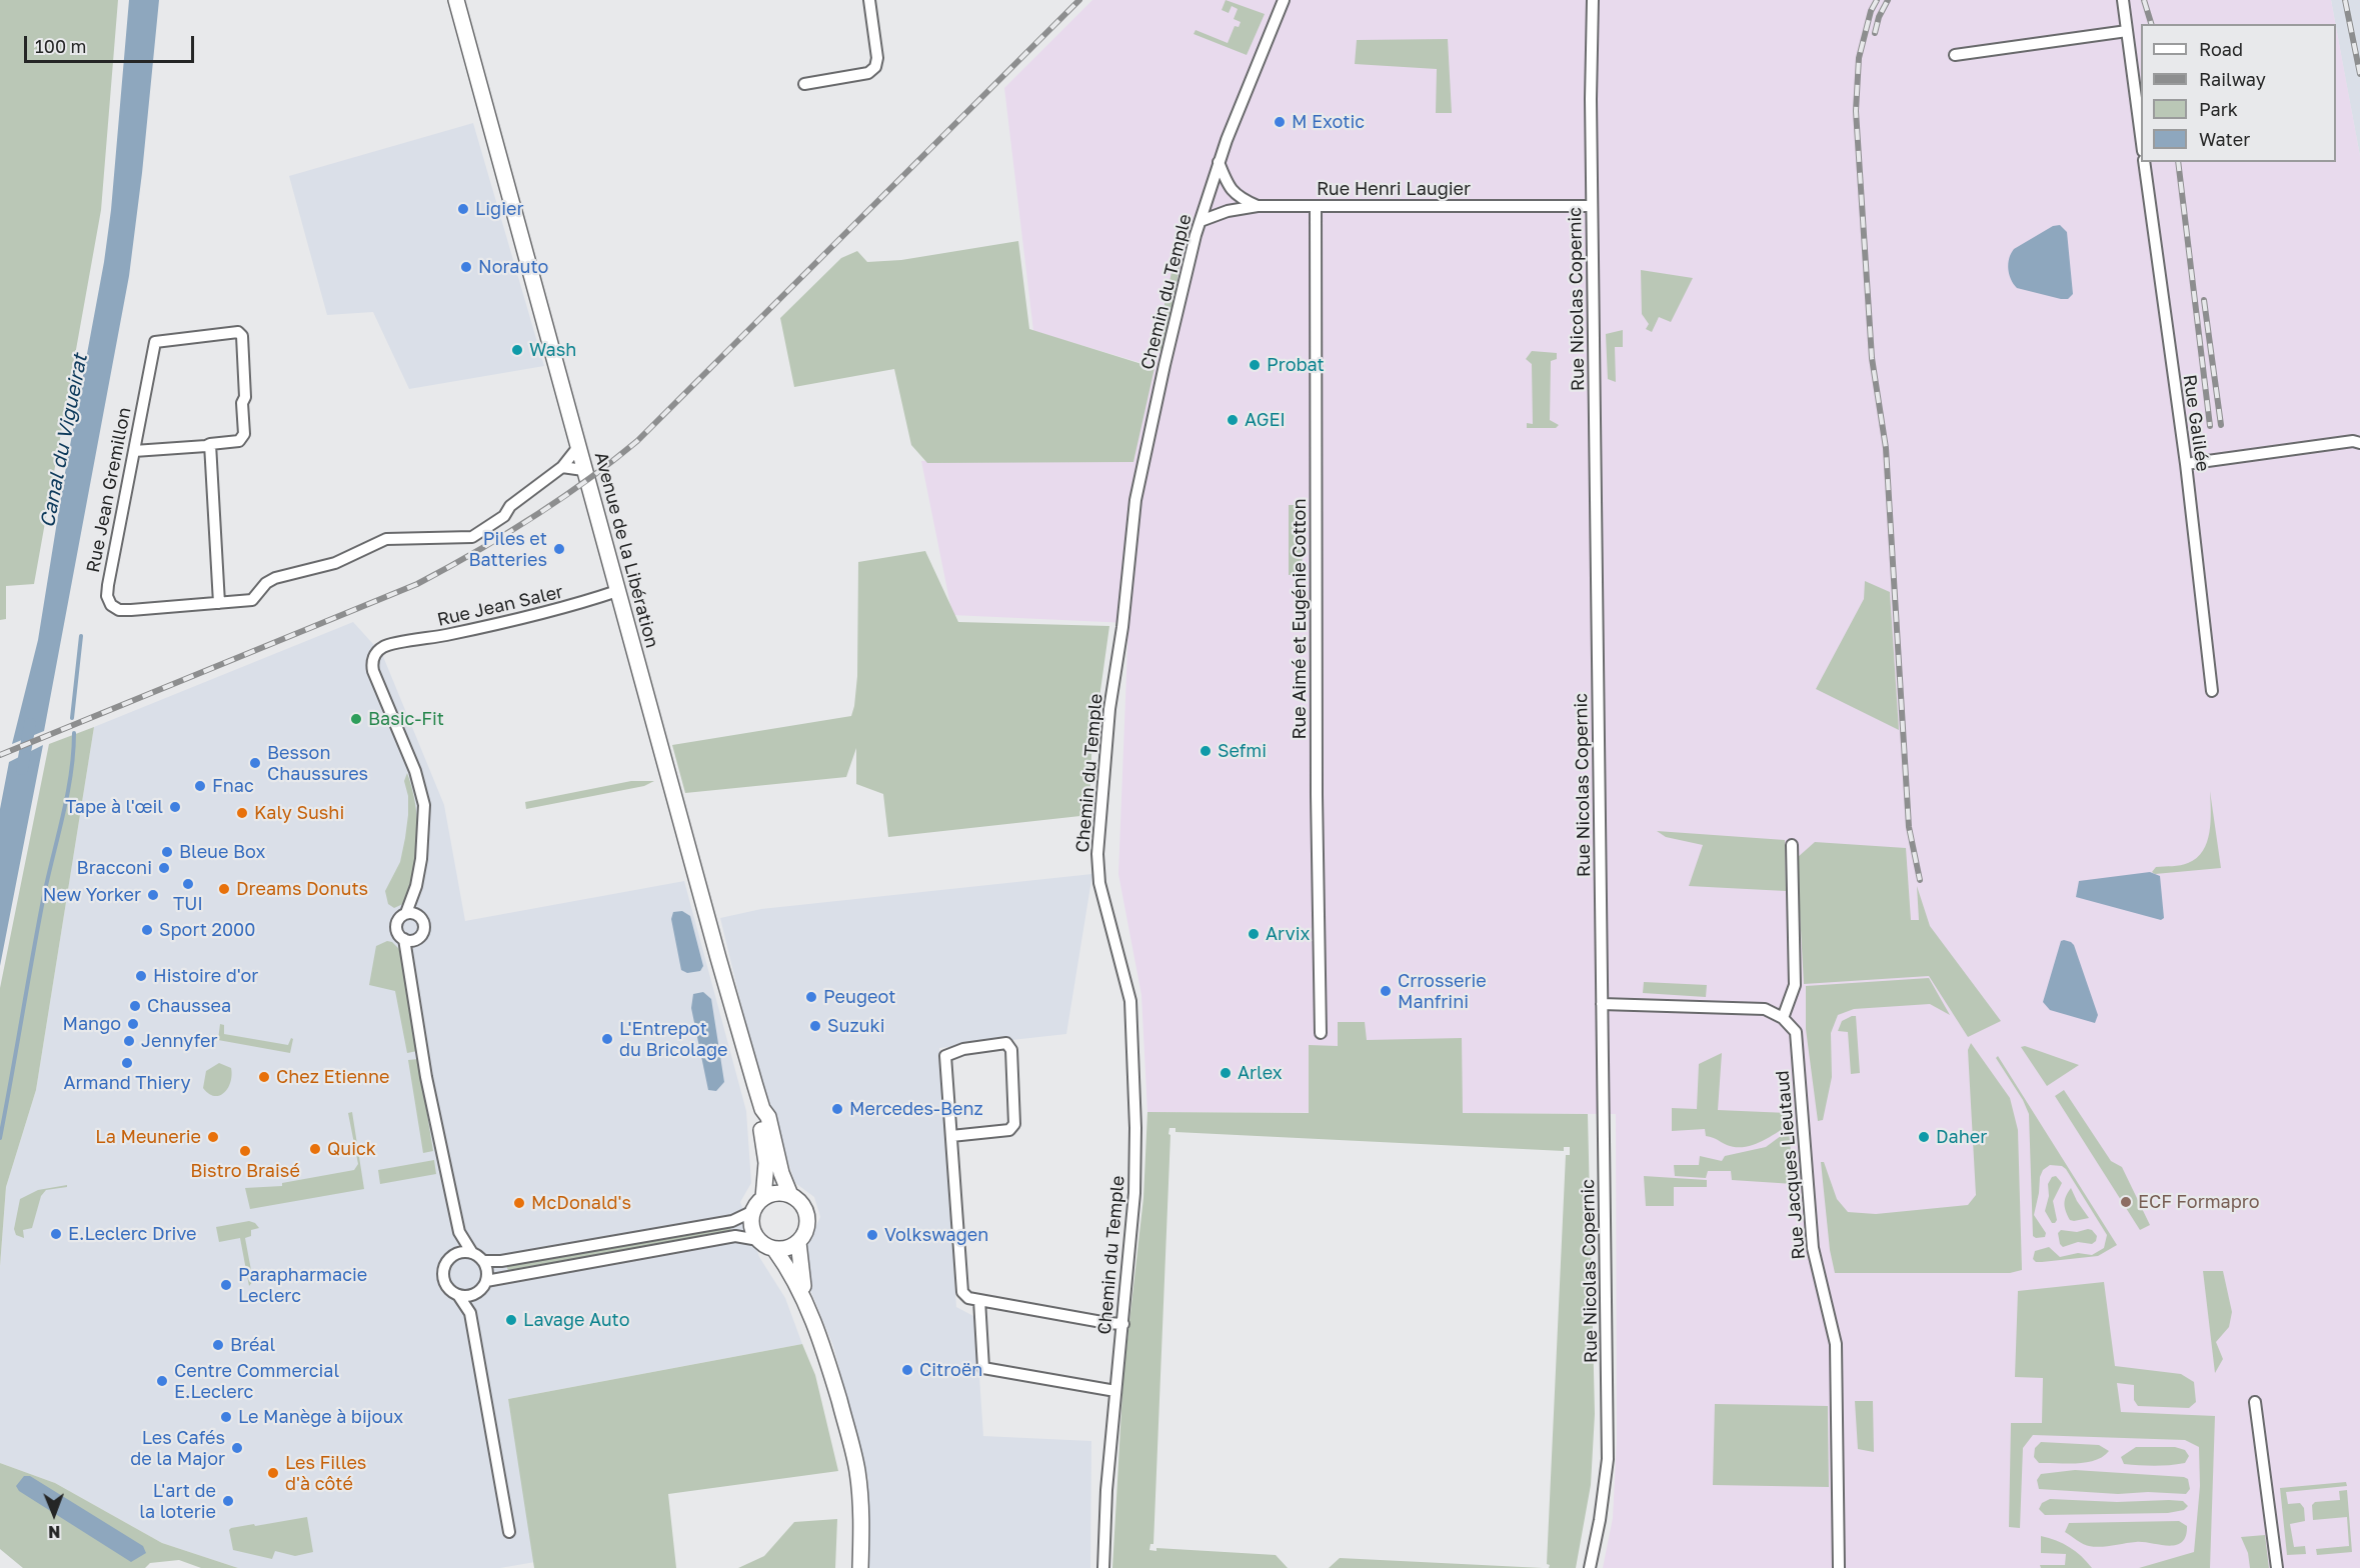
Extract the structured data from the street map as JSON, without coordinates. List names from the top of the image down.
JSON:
{
  "streets": {
    "main road": ["Avenue de la Libération"],
    "street": [
      "Rue Henri Laugier",
      "Chemin du Temple",
      "Rue Nicolas Copernic",
      "Rue Galilée",
      "Rue Jean Gremillon",
      "Rue Jean Saler",
      "Rue Aimé et Eugénie Cotton",
      "Rue Jacques Lieutaud"
    ]
  },
  "crossings": [
    ["Rue Henri Laugier", "Chemin du Temple"],
    ["Rue Henri Laugier", "Rue Nicolas Copernic"],
    ["Rue Henri Laugier", "Rue Aimé et Eugénie Cotton"],
    ["Avenue de la Libération", "Rue Jean Saler"]
  ],
  "water": ["Canal du Vigueirat"],
  "places": [
    "M Exotic",
    "Ligier",
    "Norauto",
    "Wash",
    "Probat",
    "AGEI",
    "Piles et Batteries",
    "Basic-Fit",
    "Sefmi",
    "Besson Chaussures",
    "Fnac",
    "Tape à l'œil",
    "Kaly Sushi",
    "Bleue Box",
    "Bracconi",
    "TUI",
    "Dreams Donuts",
    "New Yorker",
    "Sport 2000",
    "Arvix",
    "Histoire d'or",
    "Crrosserie Manfrini",
    "Peugeot",
    "Chaussea",
    "Mango",
    "Suzuki",
    "L'Entrepot du Bricolage",
    "Jennyfer",
    "Armand Thiery",
    "Arlex",
    "Chez Etienne",
    "Mercedes-Benz",
    "La Meunerie",
    "Daher",
    "Quick",
    "Bistro Braisé",
    "ECF Formapro",
    "McDonald's",
    "E.Leclerc Drive",
    "Volkswagen",
    "Parapharmacie Leclerc",
    "Lavage Auto",
    "Bréal",
    "Citroën",
    "Centre Commercial E.Leclerc",
    "Le Manège à bijoux",
    "Les Cafés de la Major",
    "Les Filles d'à côté",
    "L'art de la loterie"
  ],
  "legend": [
    "Road",
    "Railway",
    "Park",
    "Water"
  ],
  "scale_bar": "100 m",
  "north": "bottom"
}
